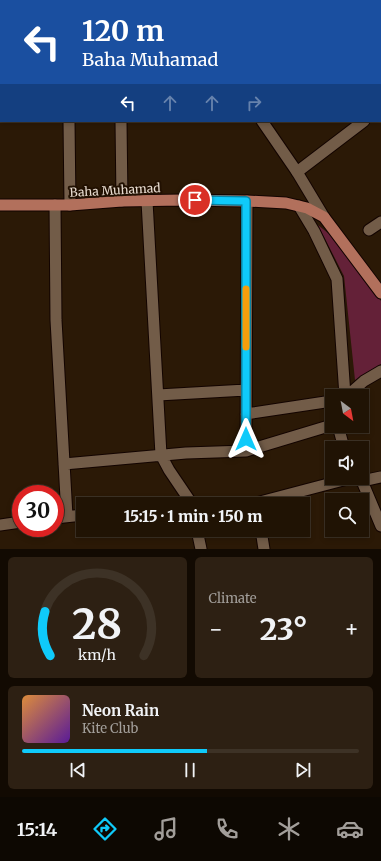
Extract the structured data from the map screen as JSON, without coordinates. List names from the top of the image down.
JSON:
{
  "streets": {
    "main road": ["Baha Muhamad"]
  },
  "north": "bottom right",
  "page": {
    "turn": ["120 m", "Baha Muhamad"],
    "limit": "30",
    "trip": "15:15 · 1 min · 150 m",
    "tile": "Climate",
    "heat": ["−", "23°", "+"],
    "song": ["Neon Rain", "Kite Club"],
    "tabs": "15:14",
    "gauge": ["28", "km/h"]
  }
}
